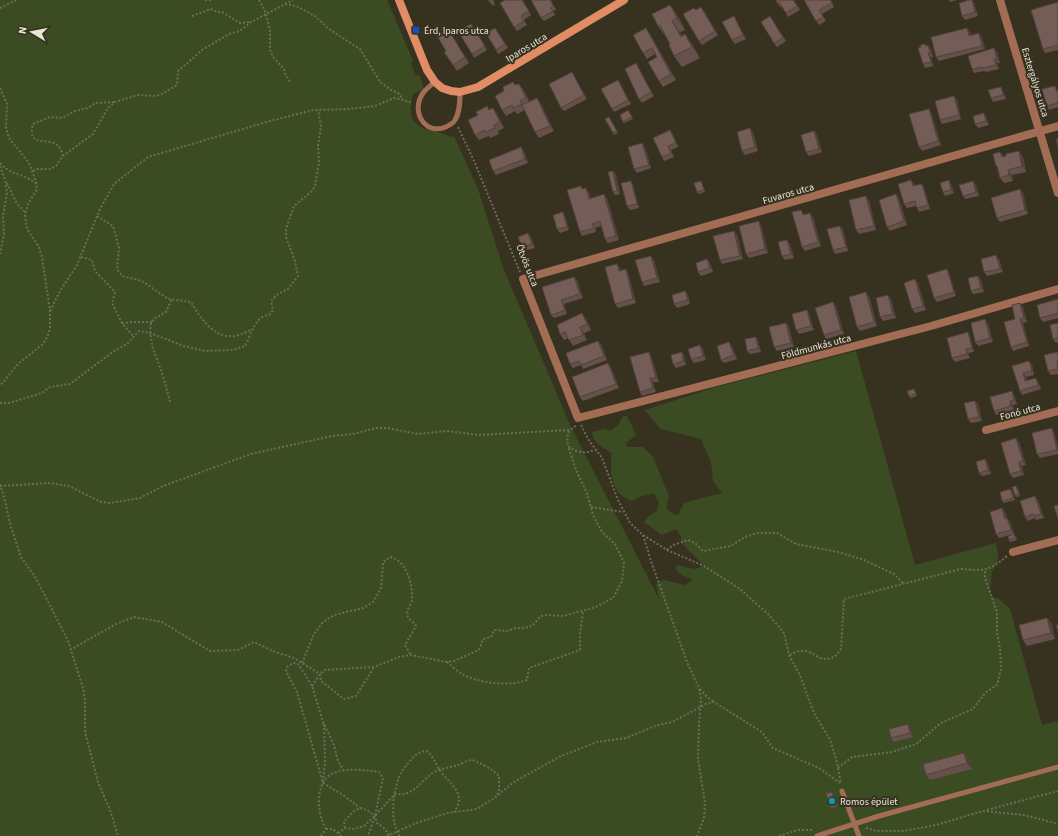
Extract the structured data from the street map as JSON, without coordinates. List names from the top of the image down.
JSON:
{
  "streets": {
    "street": [
      "Iparos utca",
      "Esztergályos utca",
      "Fuvaros utca",
      "Ötvös utca",
      "Földmunkás utca",
      "Fonó utca"
    ]
  },
  "crossings": [
    ["Iparos utca", "Ötvös utca"],
    ["Esztergályos utca", "Fuvaros utca"],
    ["Fuvaros utca", "Ötvös utca"],
    ["Ötvös utca", "Földmunkás utca"]
  ],
  "places": {
    "transit": ["Érd, Iparos utca"],
    "other": ["Romos épület"]
  },
  "north": "left"
}
